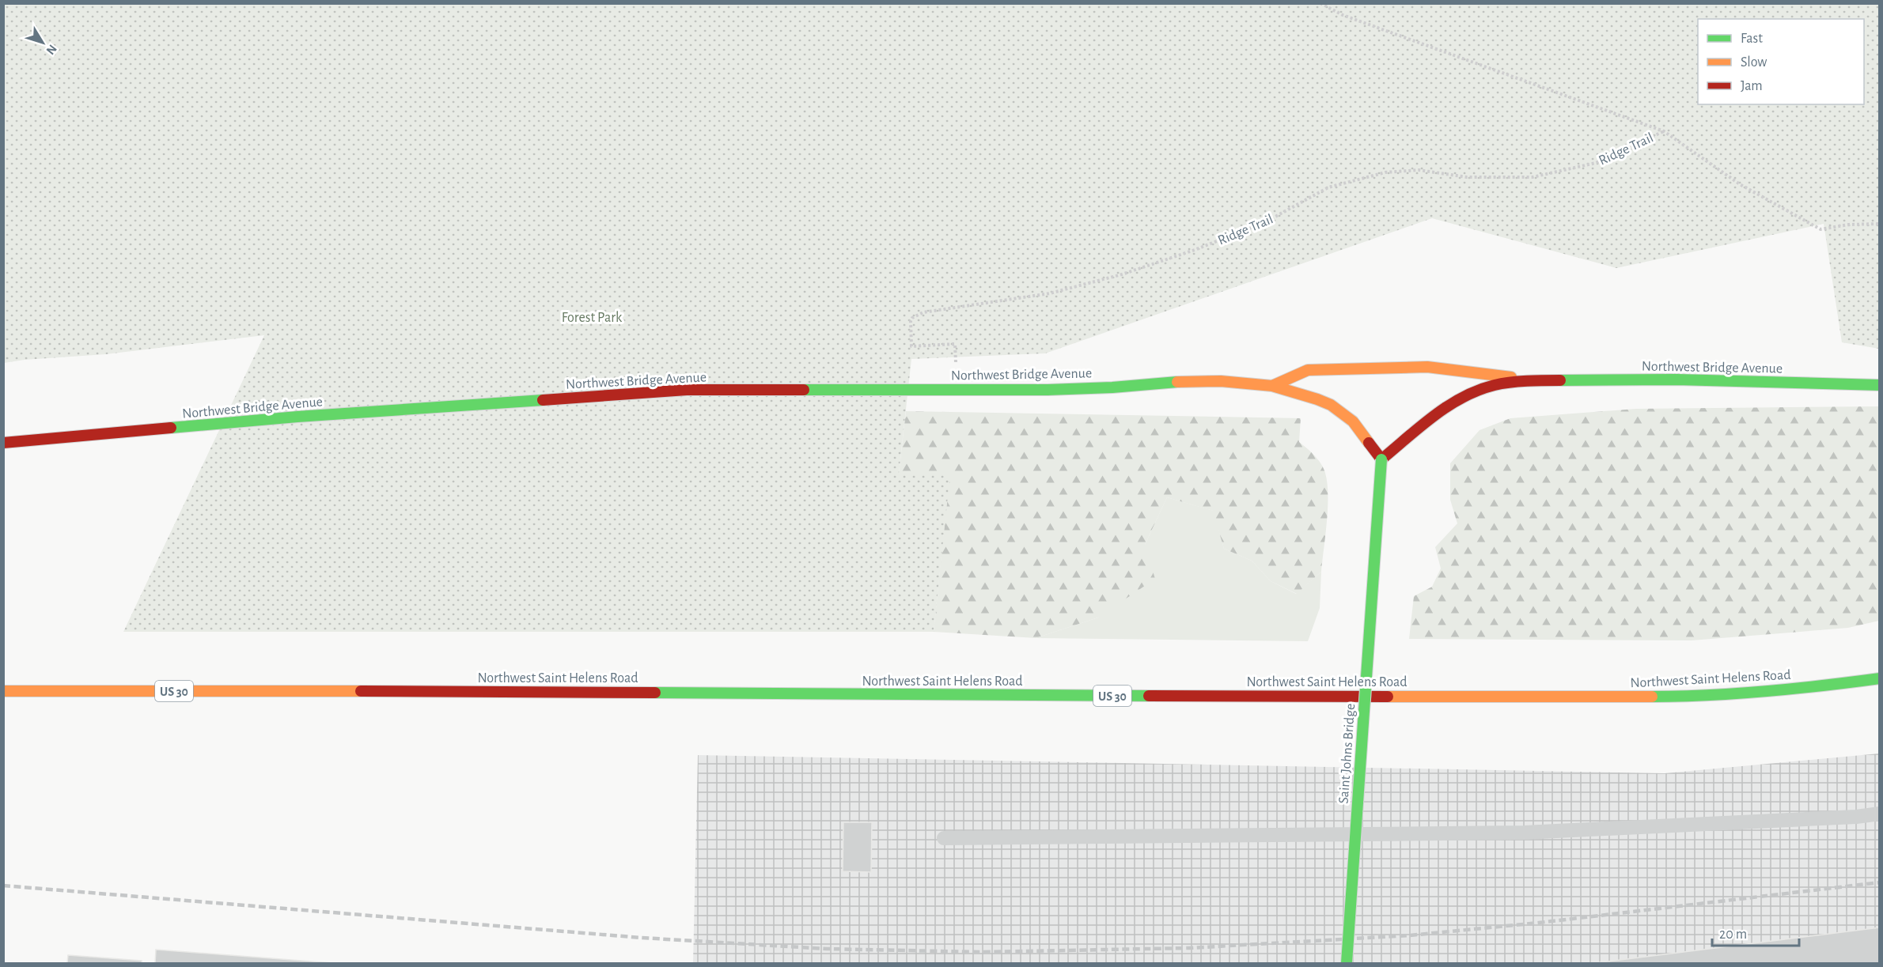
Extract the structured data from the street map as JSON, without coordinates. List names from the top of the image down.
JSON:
{
  "streets": {
    "main road": [
      "Northwest Bridge Avenue",
      "Northwest Saint Helens Road",
      "US 30",
      "Saint Johns Bridge"
    ],
    "path": ["Ridge Trail"]
  },
  "crossings": [
    ["Northwest Bridge Avenue", "Saint Johns Bridge"]
  ],
  "parks": ["Forest Park"],
  "legend": ["Fast", "Slow", "Jam"],
  "scale_bar": "20 m",
  "north": "bottom right"
}
